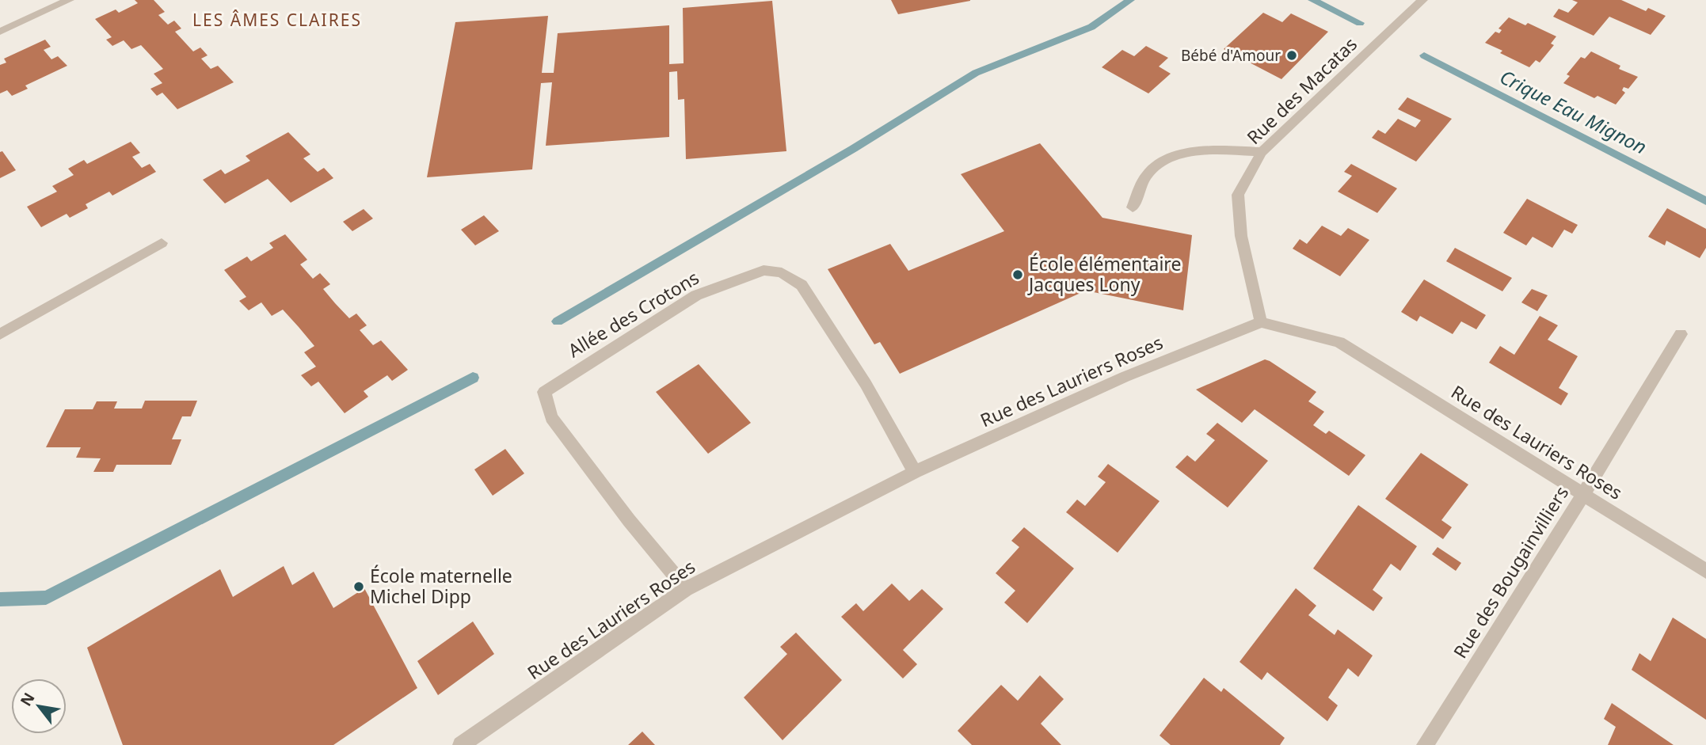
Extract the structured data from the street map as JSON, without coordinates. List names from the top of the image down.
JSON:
{
  "streets": {
    "street": [
      "Rue des Macatas",
      "Allée des Crotons",
      "Rue des Lauriers Roses",
      "Rue des Bougainvilliers"
    ]
  },
  "crossings": [
    ["Rue des Macatas", "Rue des Lauriers Roses"],
    ["Allée des Crotons", "Rue des Lauriers Roses"],
    ["Rue des Lauriers Roses", "Rue des Bougainvilliers"]
  ],
  "districts": ["LES ÂMES CLAIRES"],
  "water": ["Crique Eau Mignon"],
  "places": ["Bébé d'Amour", "École élémentaire Jacques Lony", "École maternelle Michel Dipp"],
  "north": "top left"
}
